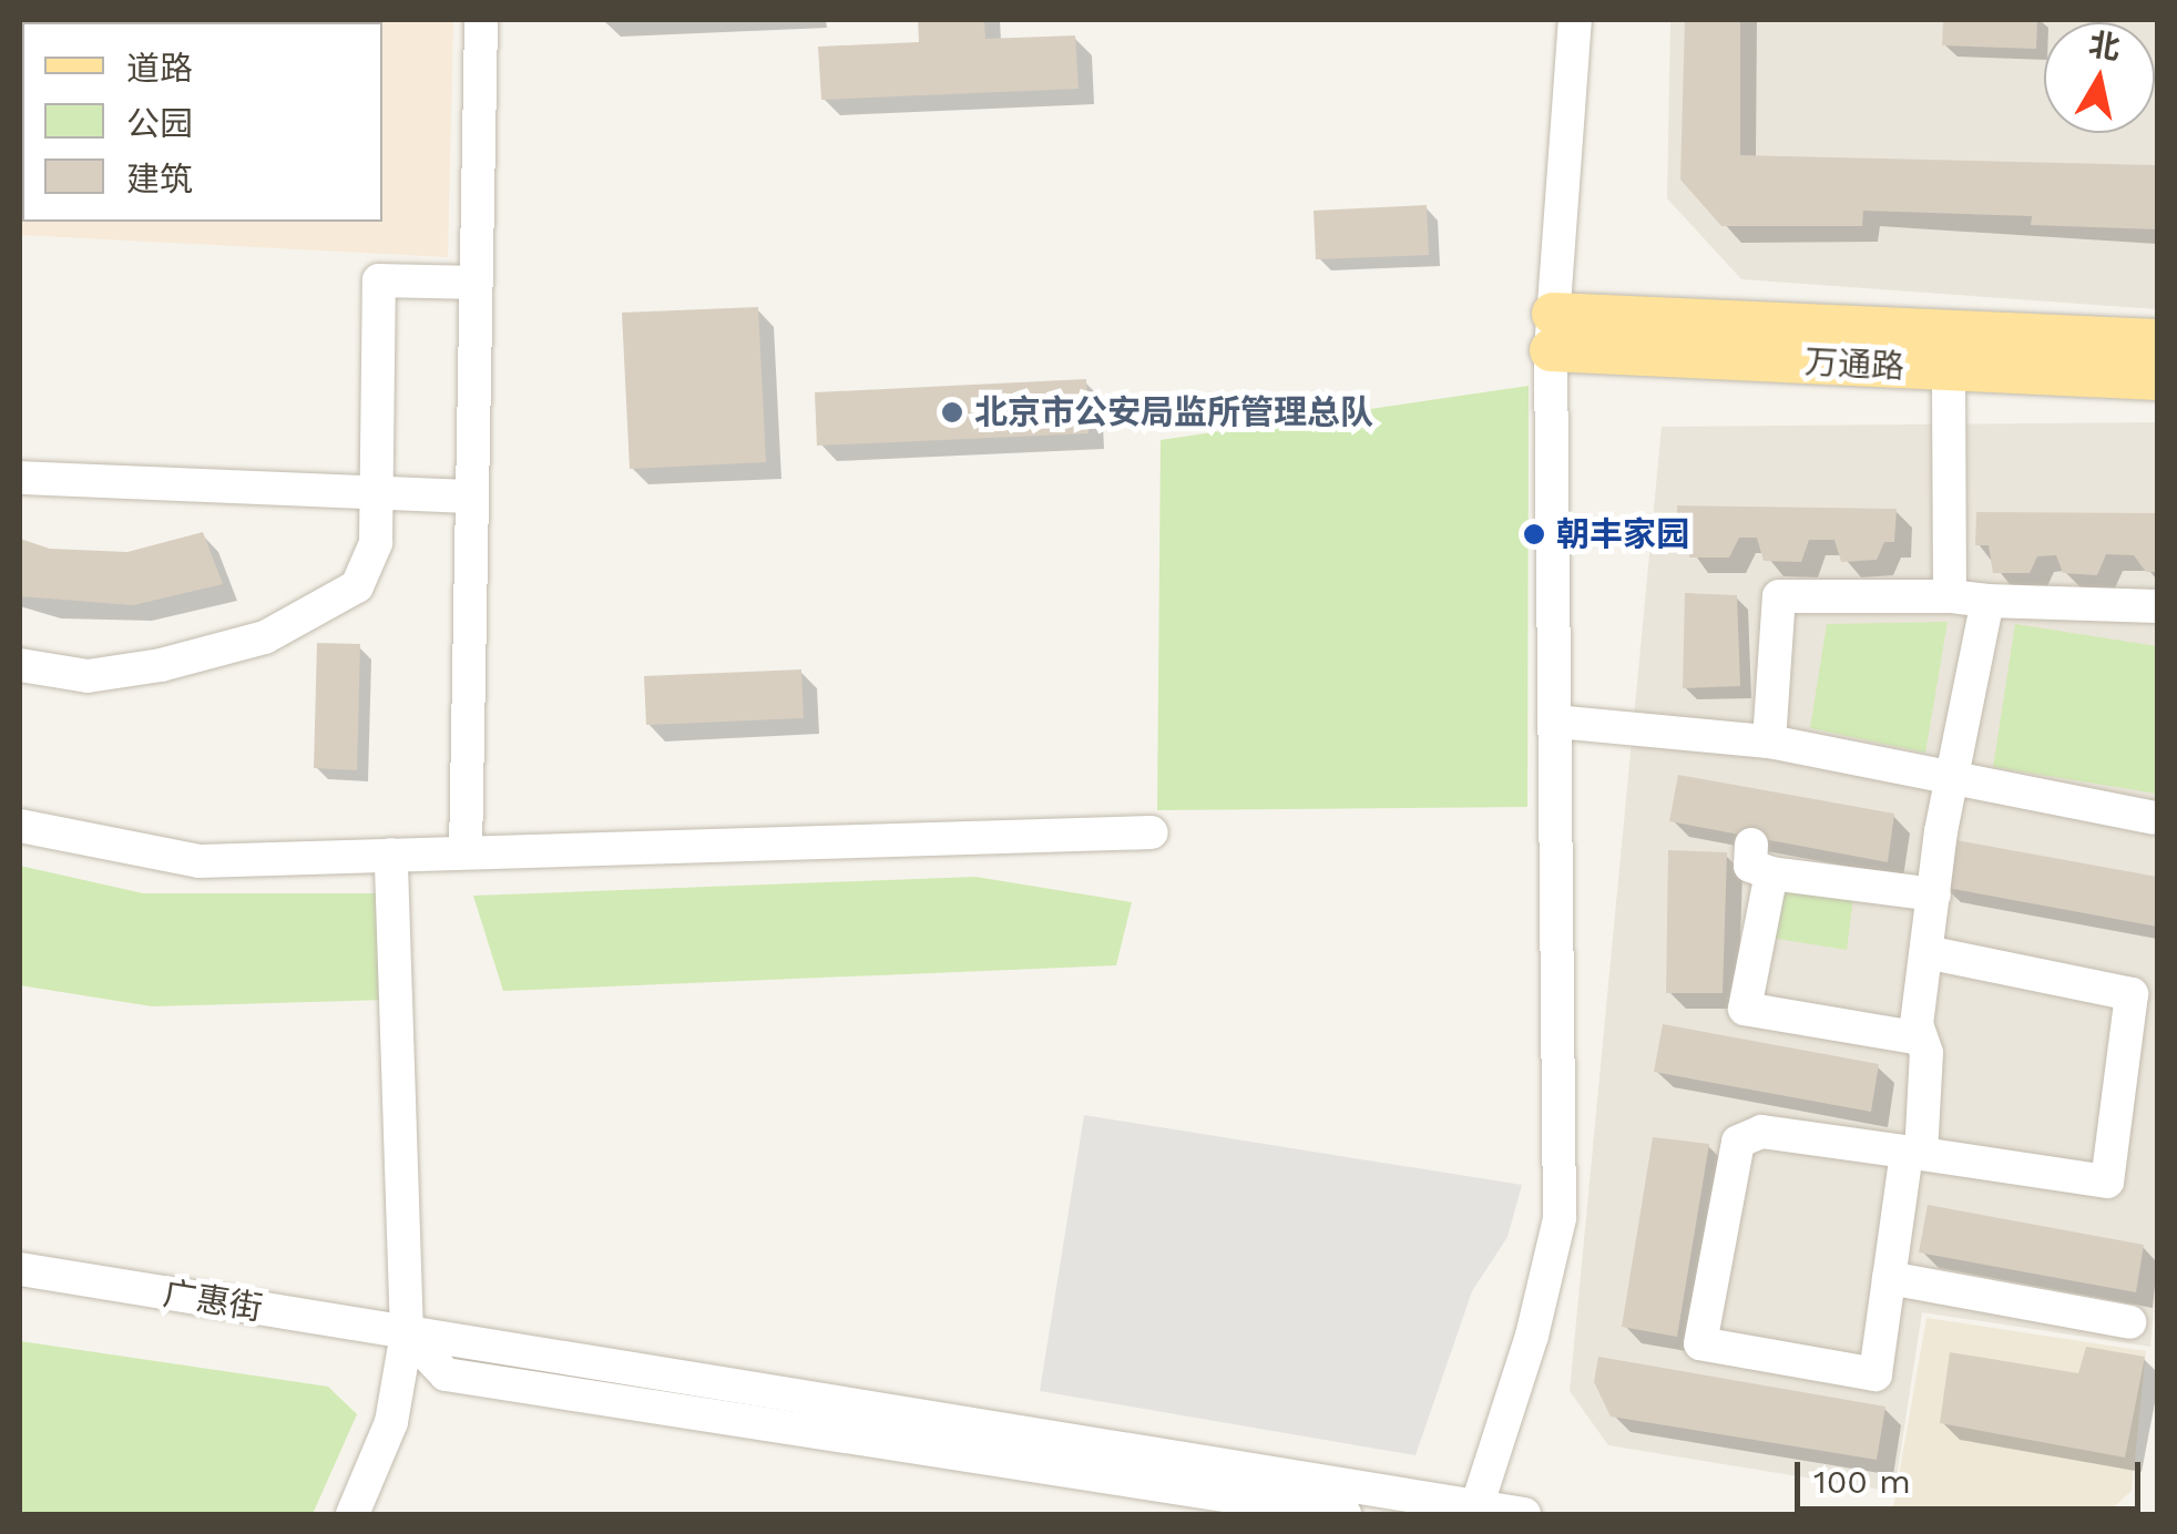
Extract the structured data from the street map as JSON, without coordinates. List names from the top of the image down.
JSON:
{
  "streets": {
    "main road": ["万通路"],
    "street": ["广惠街"]
  },
  "places": ["北京市公安局监所管理总队", "朝丰家园"],
  "legend": ["道路", "公园", "建筑"],
  "scale_bar": "100 m",
  "north": "top"
}
